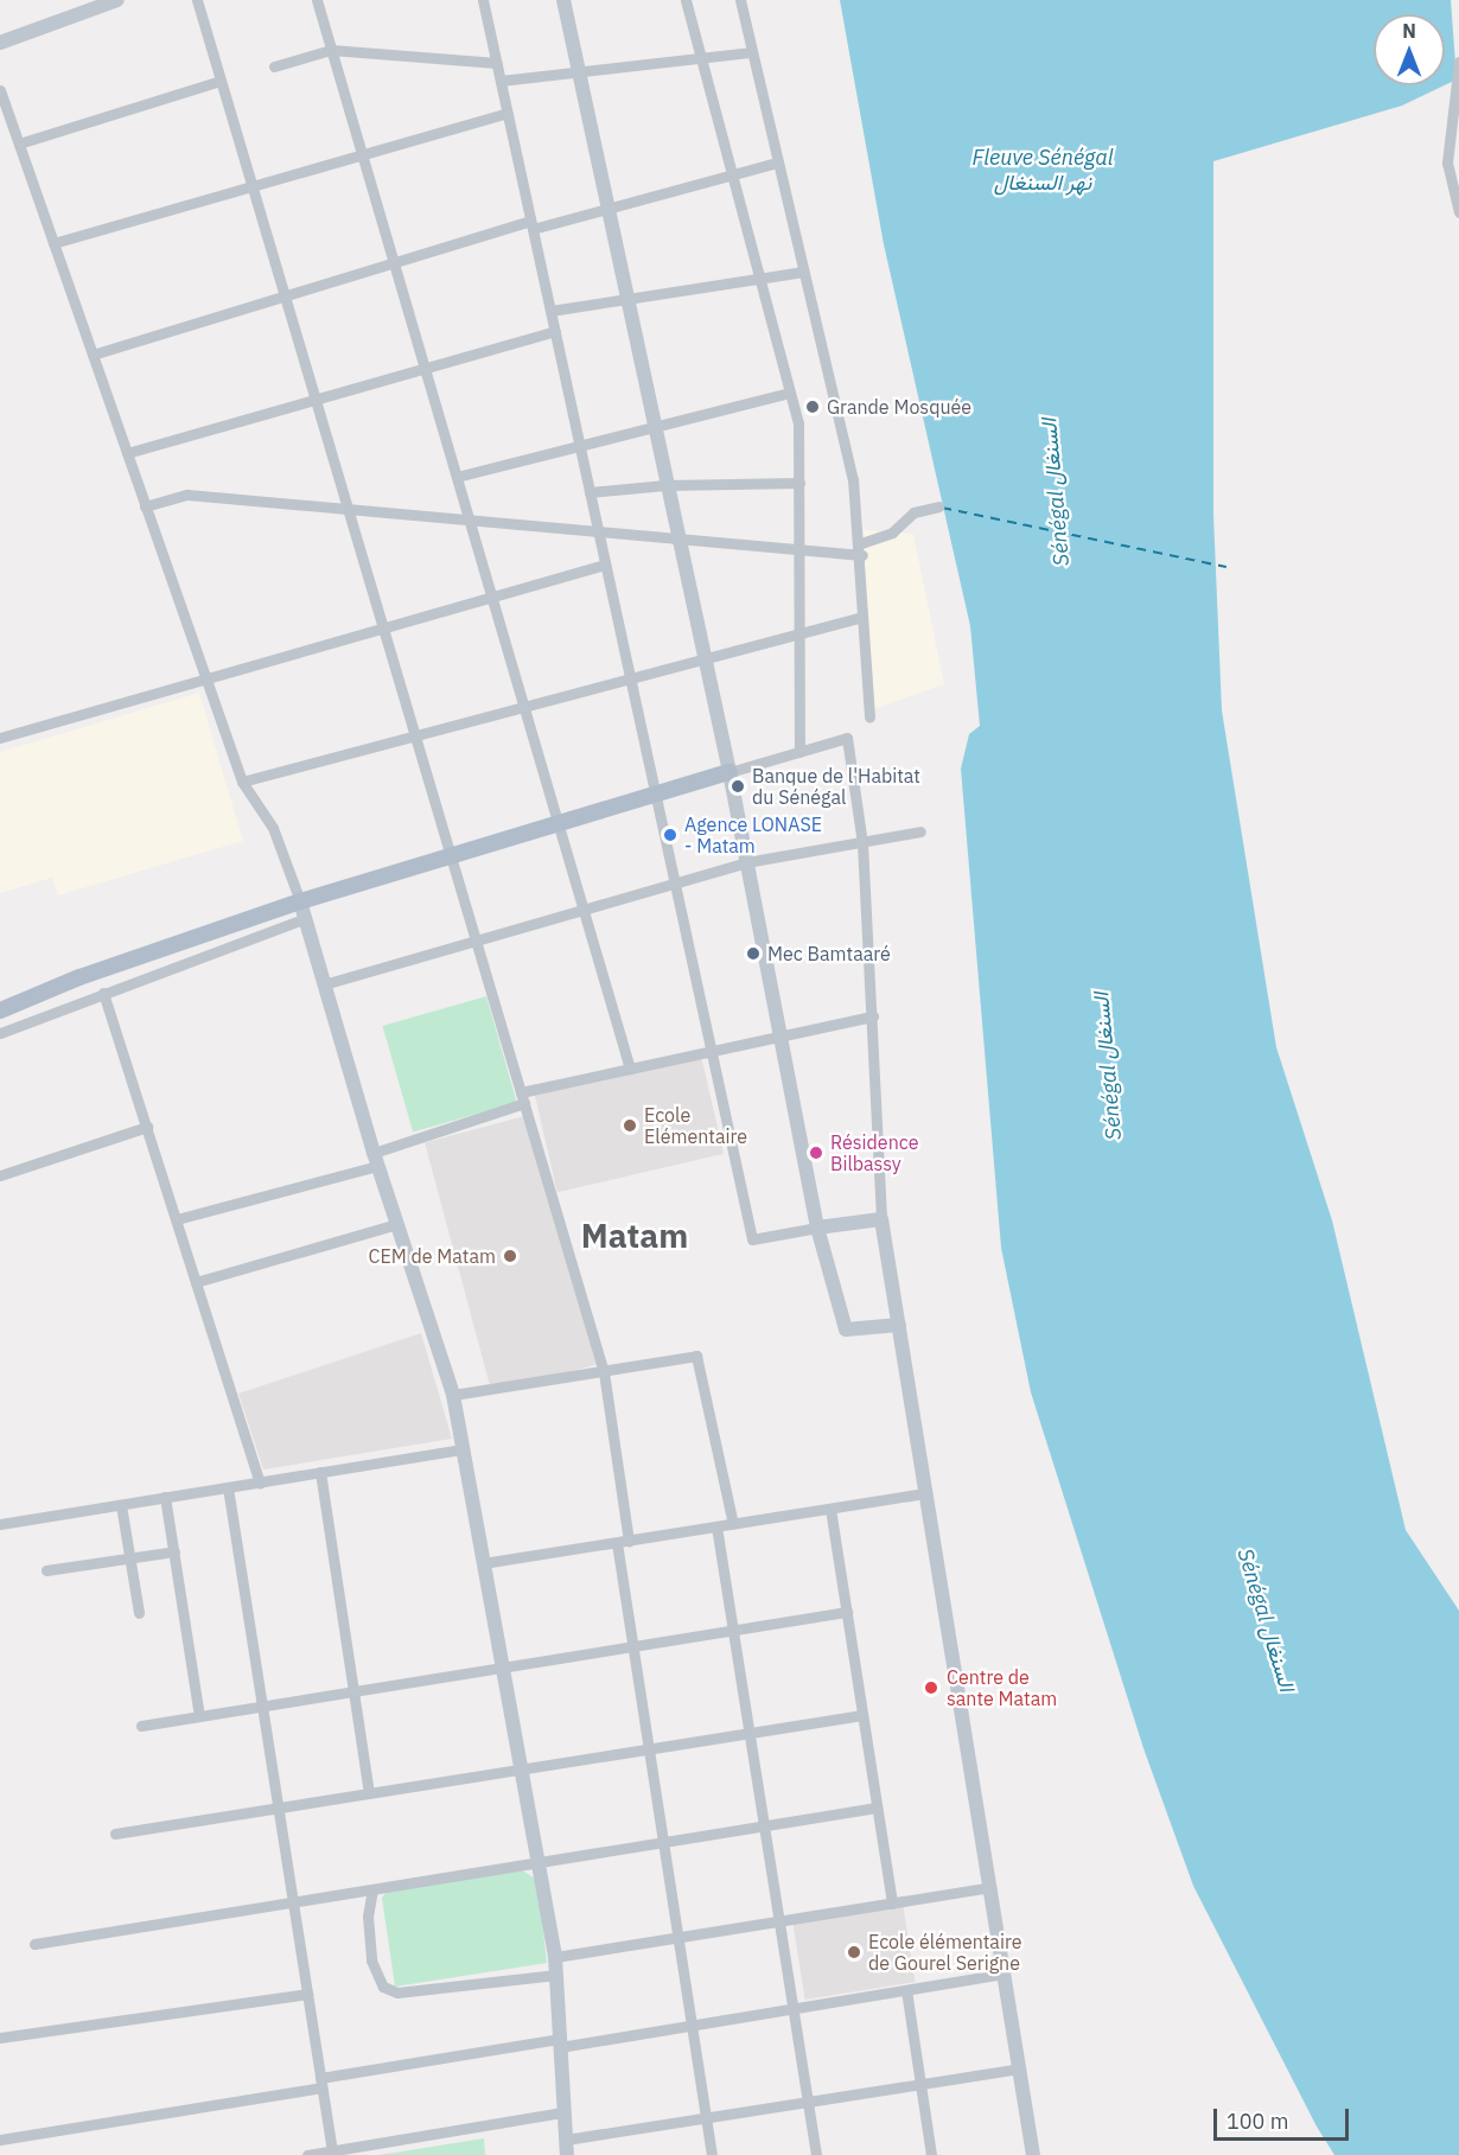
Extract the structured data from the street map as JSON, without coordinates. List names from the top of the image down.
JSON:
{
  "districts": ["Matam"],
  "water": ["Fleuve Sénégal نهر السنغال", "Sénégal السنغال"],
  "places": [
    "Grande Mosquée",
    "Banque de l'Habitat du Sénégal",
    "Agence LONASE - Matam",
    "Mec Bamtaaré",
    "Ecole Elémentaire",
    "Résidence Bilbassy",
    "CEM de Matam",
    "Centre de sante Matam",
    "Ecole élémentaire de Gourel Serigne"
  ],
  "scale_bar": "100 m",
  "north": "top"
}
